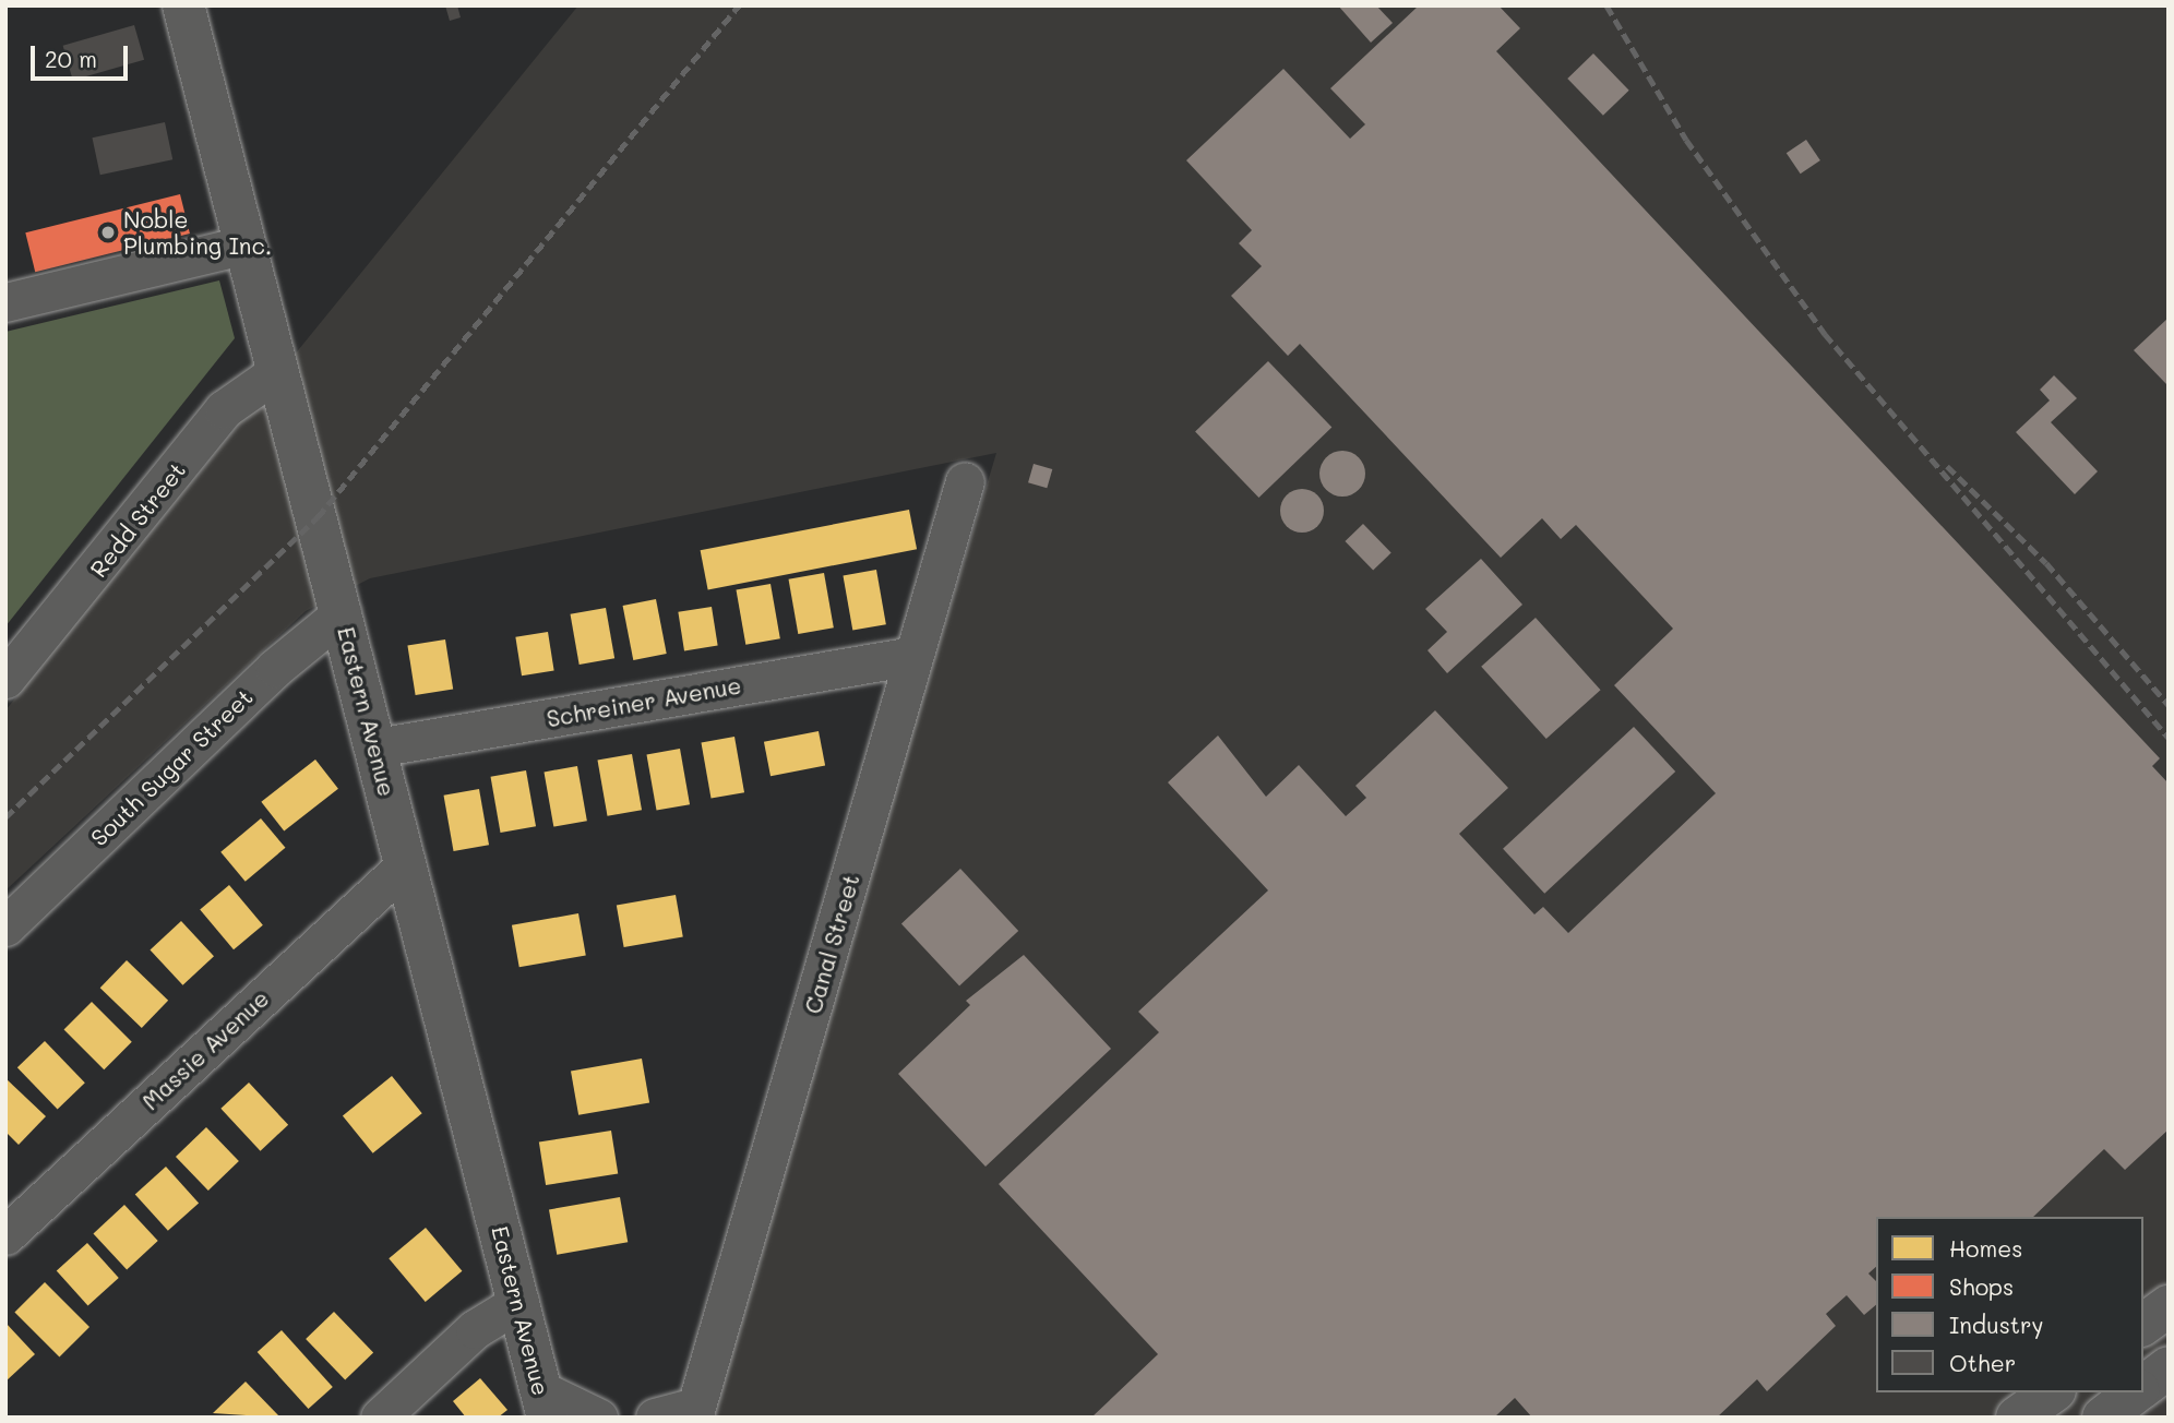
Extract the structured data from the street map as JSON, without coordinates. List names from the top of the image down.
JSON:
{
  "streets": {
    "main road": ["Eastern Avenue"],
    "street": [
      "Redd Street",
      "Schreiner Avenue",
      "South Sugar Street",
      "Canal Street",
      "Massie Avenue"
    ]
  },
  "crossings": [
    ["Redd Street", "Eastern Avenue"],
    ["Schreiner Avenue", "Eastern Avenue"],
    ["Schreiner Avenue", "Canal Street"],
    ["Eastern Avenue", "South Sugar Street"],
    ["Eastern Avenue", "Massie Avenue"]
  ],
  "places": ["Noble Plumbing Inc."],
  "legend": [
    "Homes",
    "Shops",
    "Industry",
    "Other"
  ],
  "scale_bar": "20 m"
}
